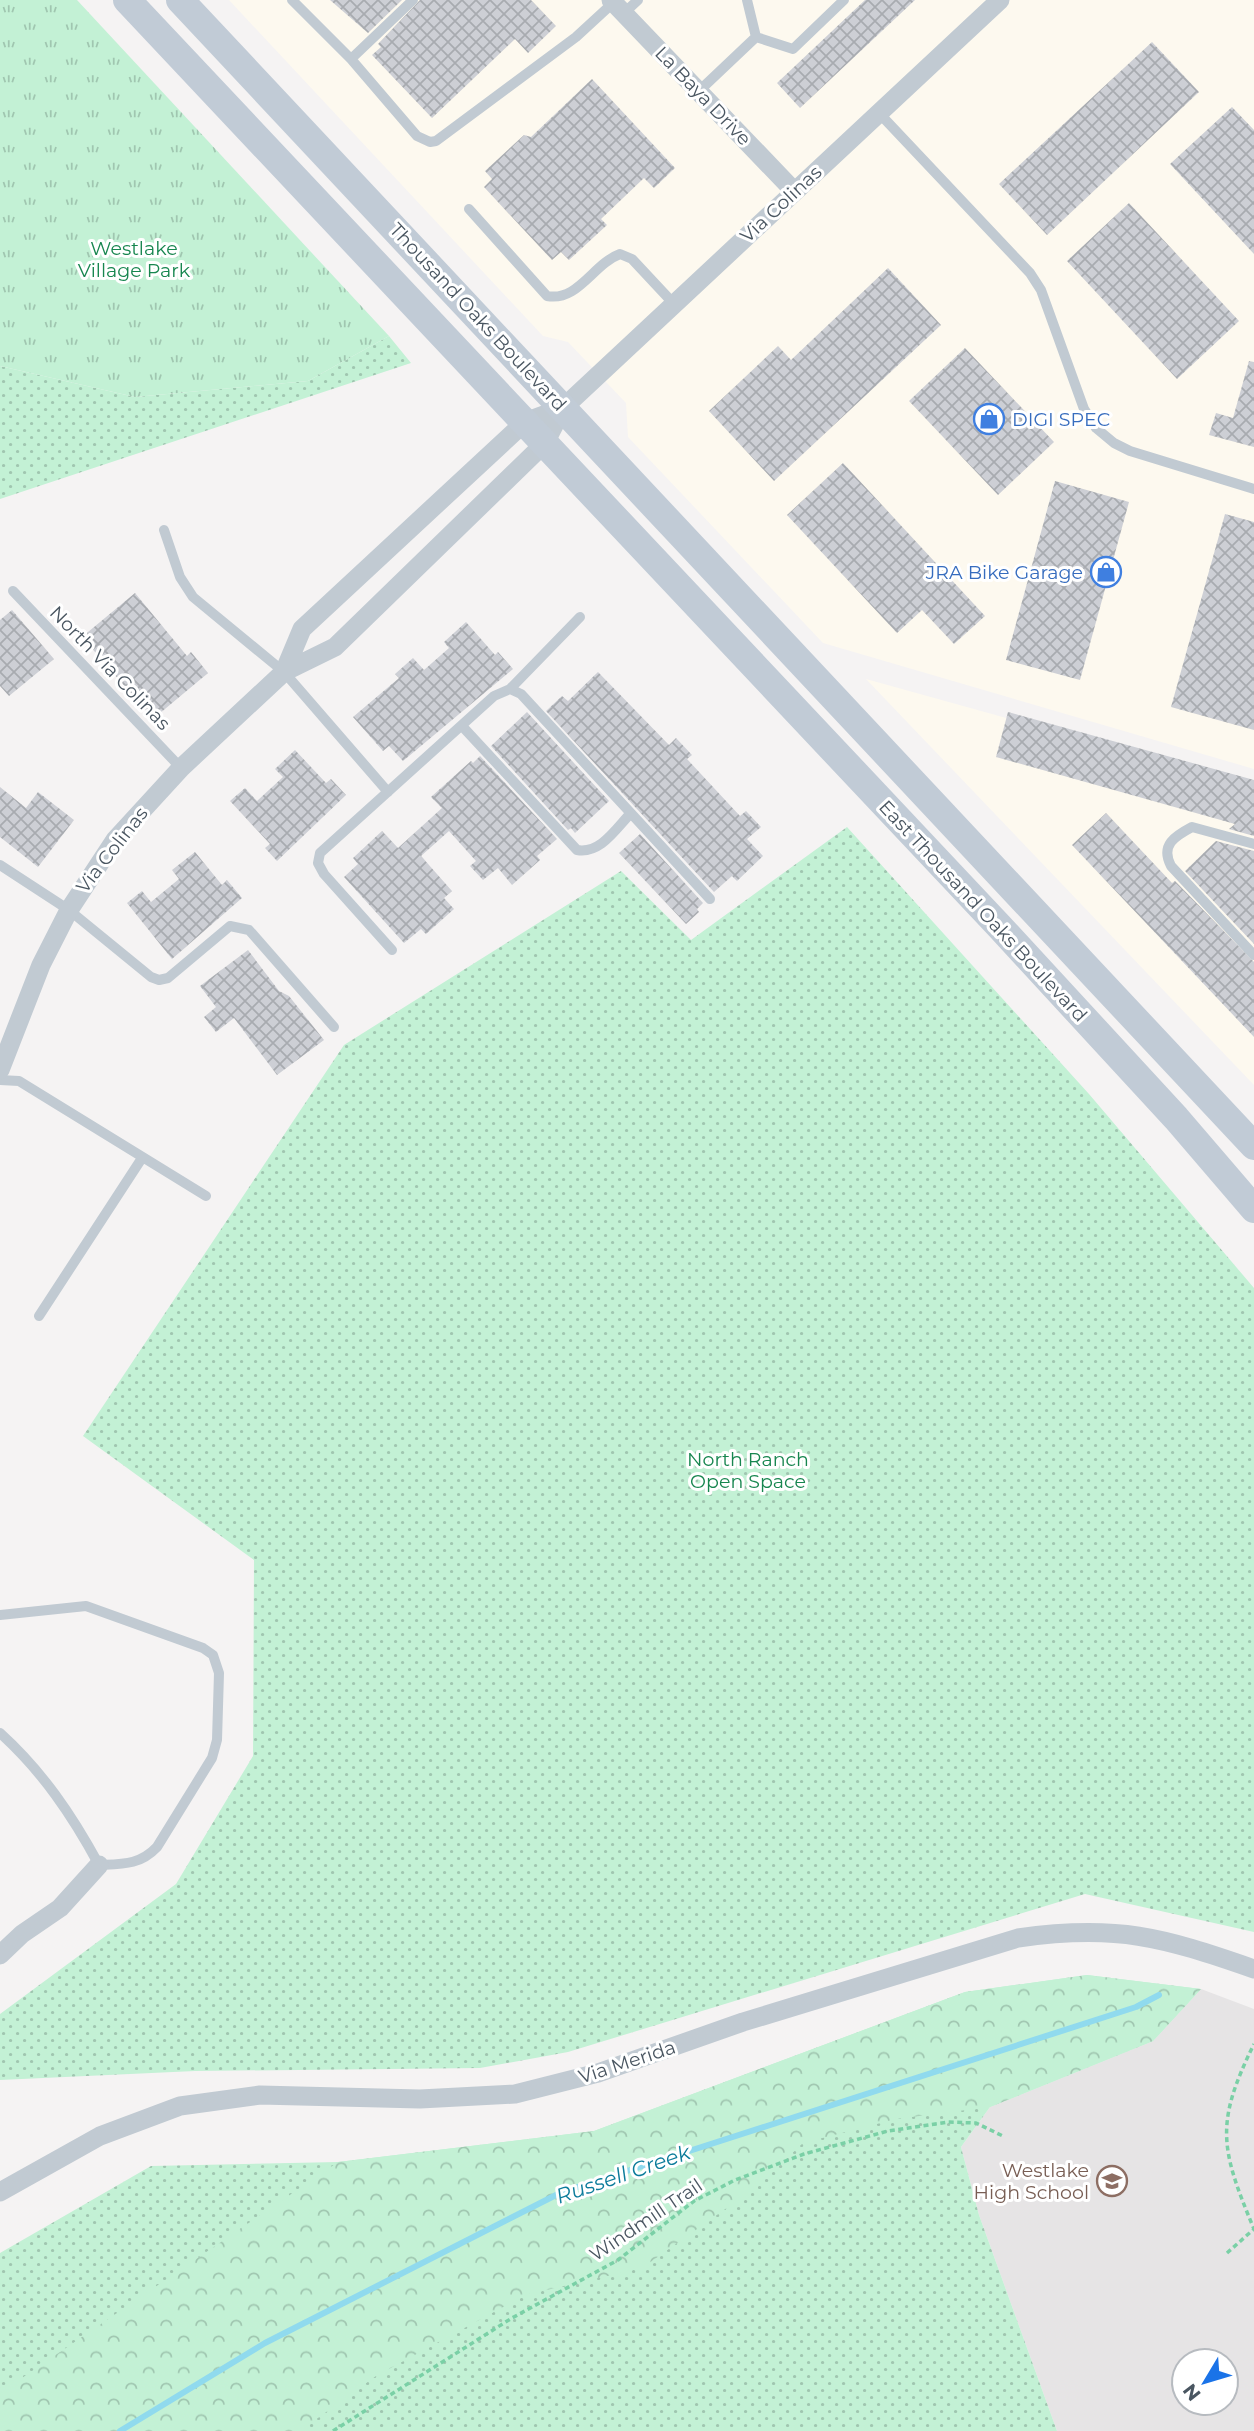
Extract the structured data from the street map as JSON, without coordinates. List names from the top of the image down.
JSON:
{
  "streets": {
    "main road": ["Thousand Oaks Boulevard", "East Thousand Oaks Boulevard"],
    "street": ["La Baya Drive", "Via Colinas", "Via Merida"],
    "lane": ["North Via Colinas"],
    "path": ["Windmill Trail"]
  },
  "crossings": [
    ["La Baya Drive", "Via Colinas"],
    ["Via Colinas", "Thousand Oaks Boulevard"],
    ["Via Colinas", "North Via Colinas"],
    ["Thousand Oaks Boulevard", "East Thousand Oaks Boulevard"]
  ],
  "water": ["Russell Creek"],
  "parks": ["Westlake Village Park", "North Ranch Open Space"],
  "places": {
    "shop": ["DIGI SPEC", "JRA Bike Garage"],
    "school or university": ["Westlake High School"]
  },
  "north": "bottom left"
}
